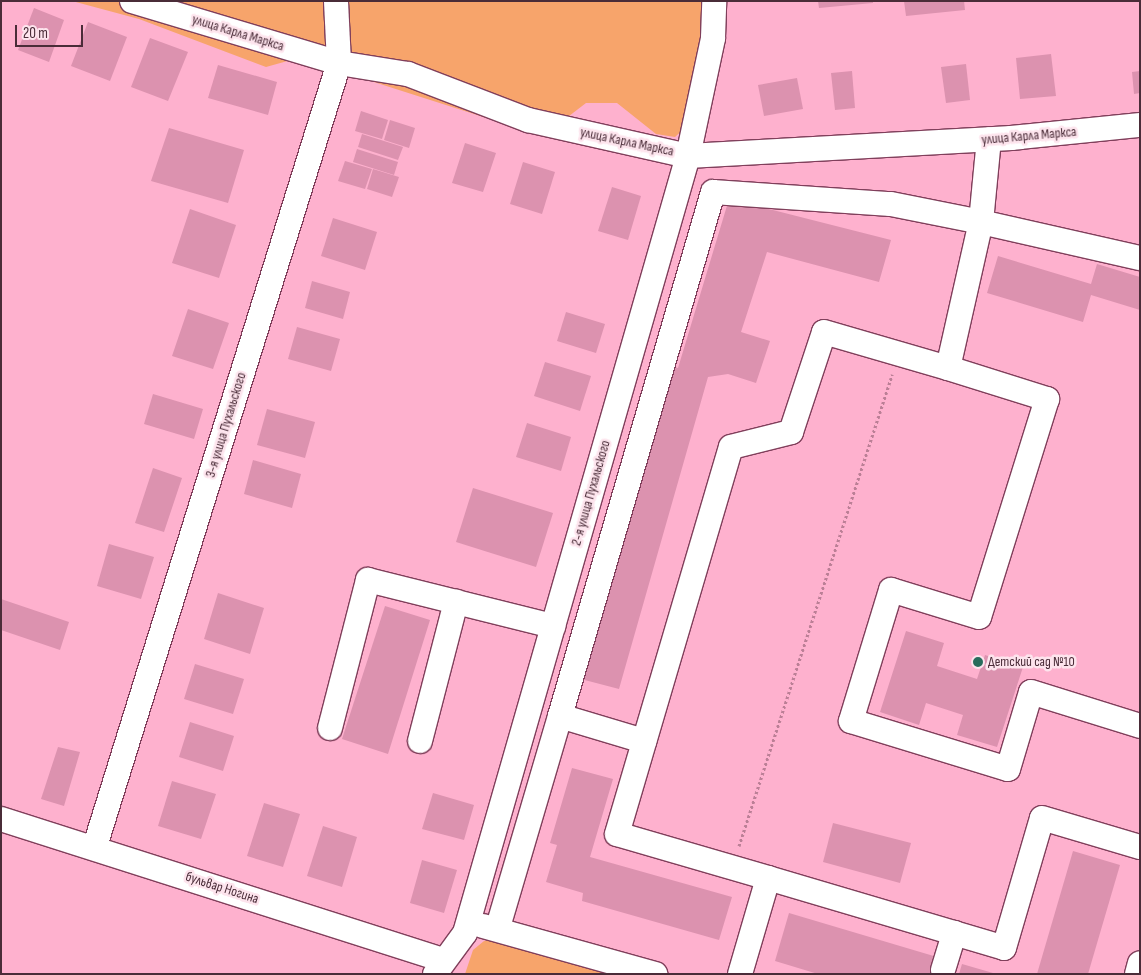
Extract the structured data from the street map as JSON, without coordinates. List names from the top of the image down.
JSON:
{
  "streets": {
    "street": [
      "улица Карла Маркса",
      "3-я улица Пухальского",
      "2-я улица Пухальского",
      "бульвар Ногина"
    ]
  },
  "crossings": [
    ["улица Карла Маркса", "3-я улица Пухальского"],
    ["улица Карла Маркса", "2-я улица Пухальского"],
    ["3-я улица Пухальского", "бульвар Ногина"],
    ["2-я улица Пухальского", "бульвар Ногина"]
  ],
  "places": ["Детский сад №10"],
  "scale_bar": "20 m"
}
